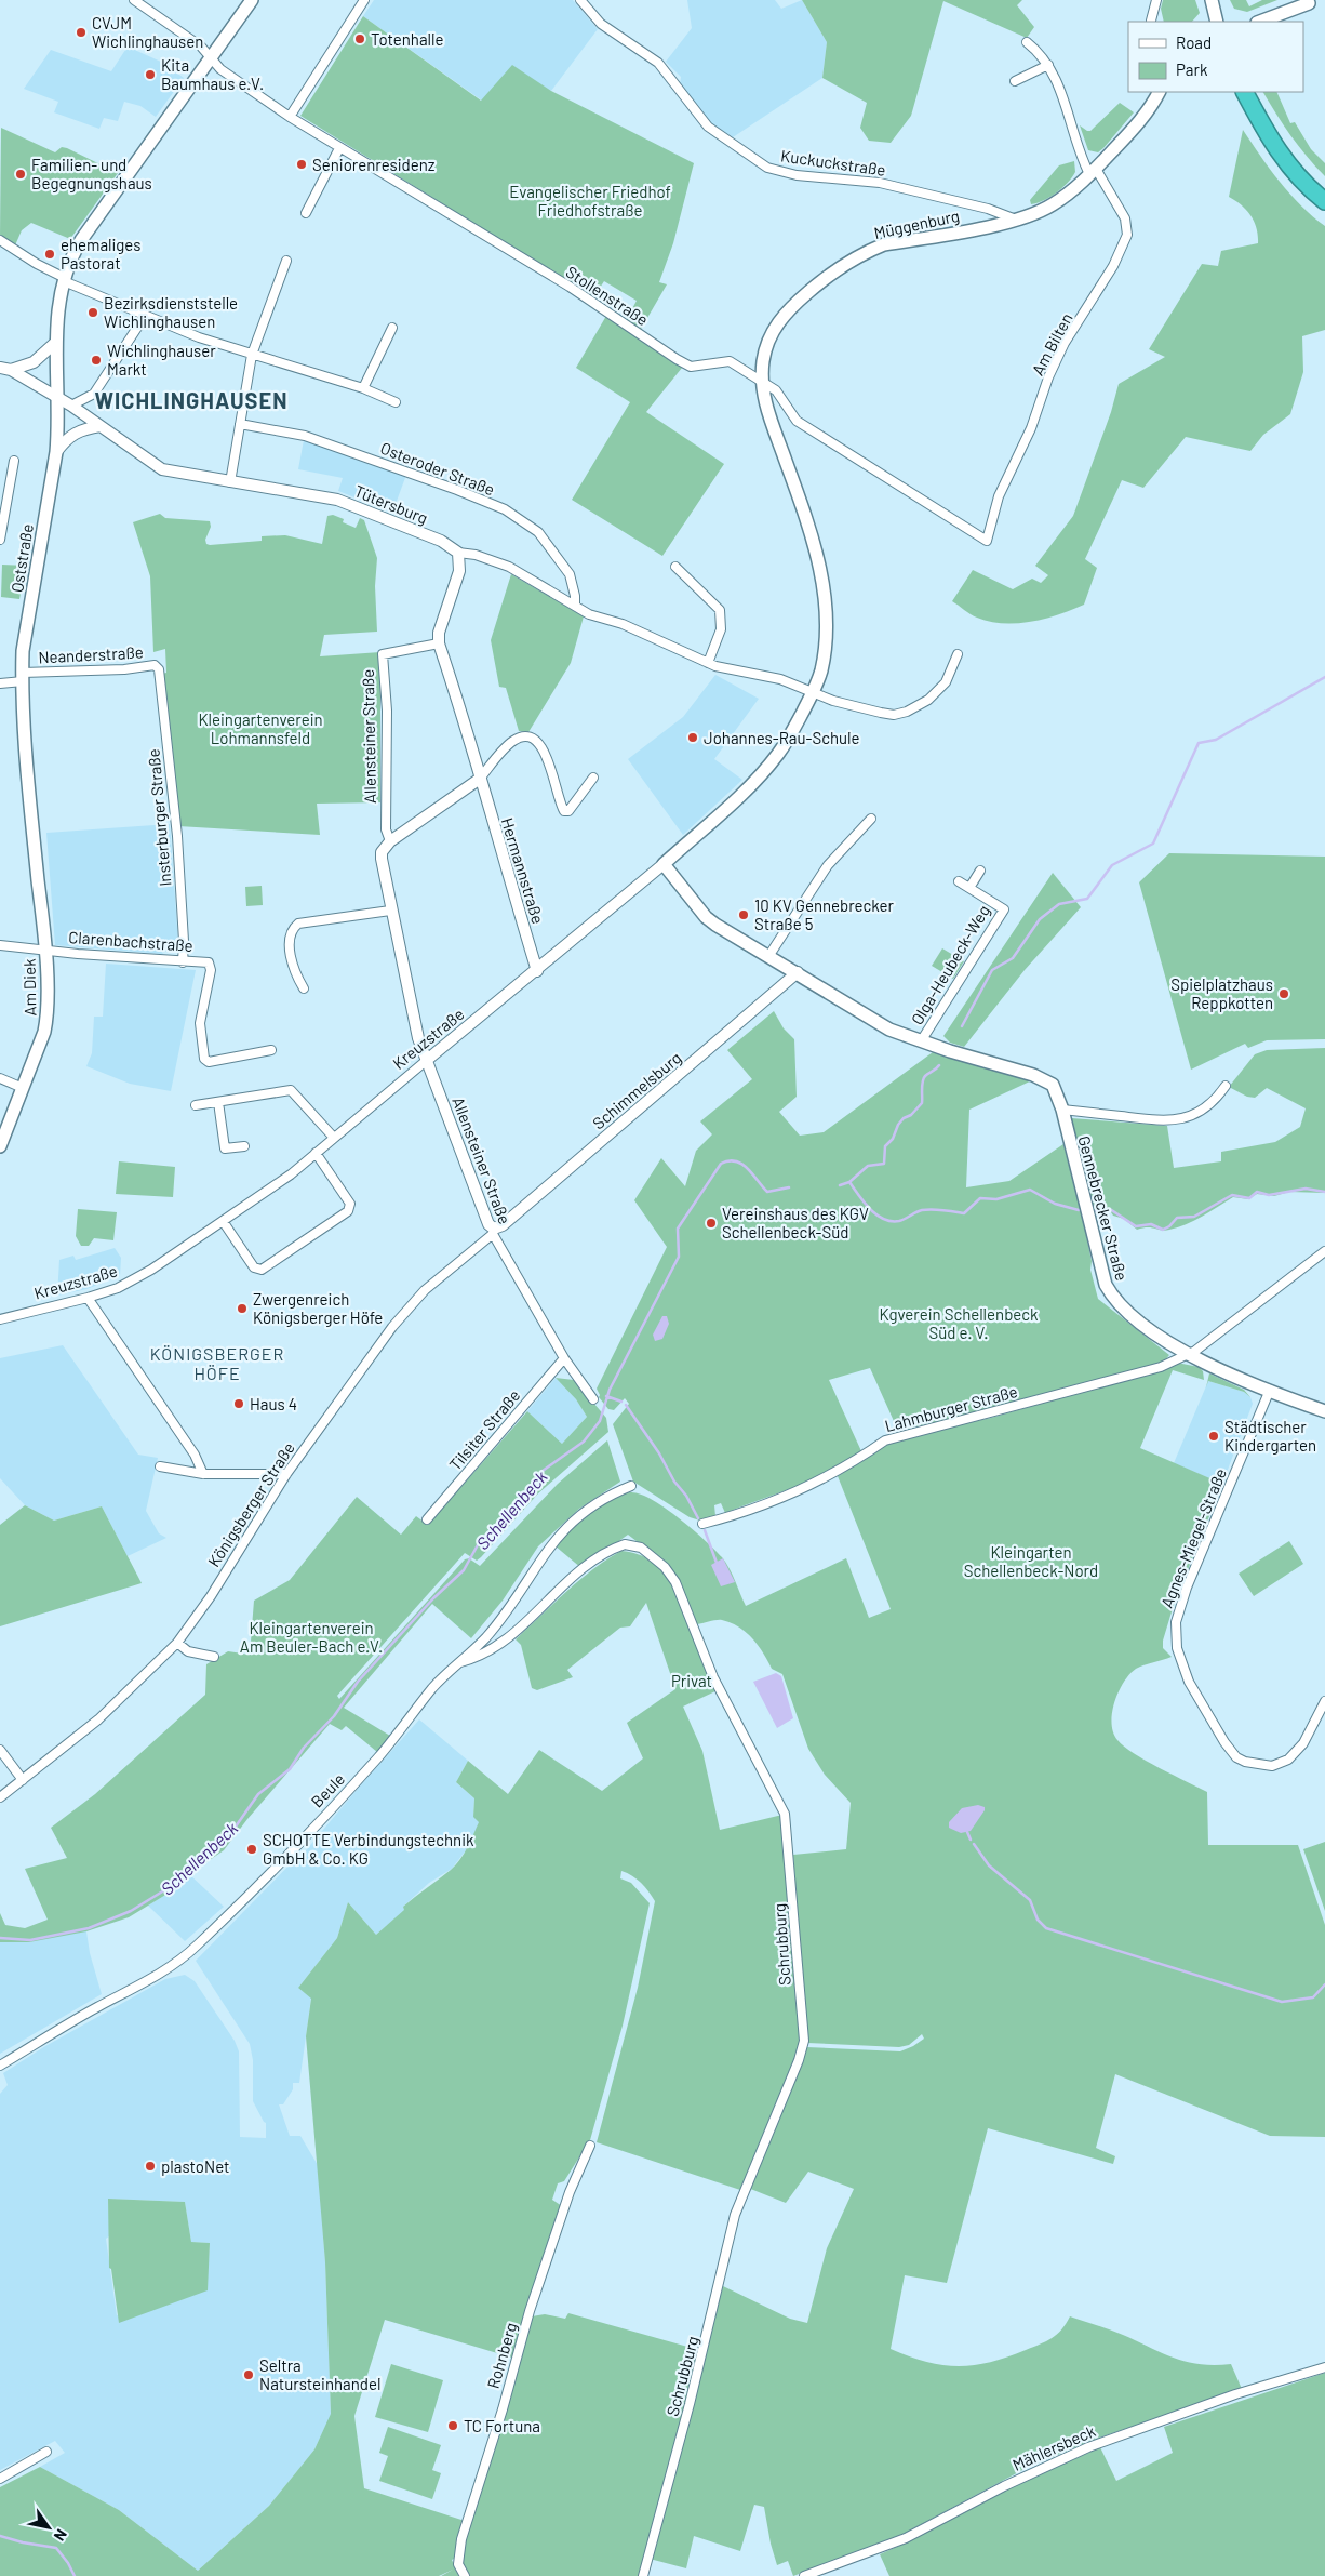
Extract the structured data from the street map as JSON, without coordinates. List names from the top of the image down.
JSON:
{
  "streets": {
    "main road": [
      "Müggenburg",
      "Oststraße",
      "Am Diek",
      "Kreuzstraße",
      "Gennebrecker Straße"
    ],
    "street": [
      "Kuckuckstraße",
      "Stollenstraße",
      "Am Bilten",
      "Osteroder Straße",
      "Tütersburg",
      "Neanderstraße",
      "Allensteiner Straße",
      "Insterburger Straße",
      "Hermannstraße",
      "Clarenbachstraße",
      "Olga-Heubeck-Weg",
      "Schimmelsburg",
      "Lahmburger Straße",
      "Tilsiter Straße",
      "Königsberger Straße",
      "Agnes-Miegel-Straße",
      "Beule",
      "Schrubburg",
      "Rohnberg",
      "Mählersbeck"
    ]
  },
  "crossings": [
    ["Kuckuckstraße", "Müggenburg"],
    ["Müggenburg", "Stollenstraße"],
    ["Müggenburg", "Am Bilten"],
    ["Müggenburg", "Tütersburg"],
    ["Müggenburg", "Kreuzstraße"],
    ["Stollenstraße", "Am Bilten"],
    ["Stollenstraße", "Oststraße"],
    ["Osteroder Straße", "Tütersburg"],
    ["Tütersburg", "Oststraße"],
    ["Tütersburg", "Hermannstraße"],
    ["Tütersburg", "Kreuzstraße"],
    ["Oststraße", "Neanderstraße"],
    ["Oststraße", "Clarenbachstraße"],
    ["Oststraße", "Am Diek"],
    ["Neanderstraße", "Insterburger Straße"],
    ["Allensteiner Straße", "Hermannstraße"],
    ["Allensteiner Straße", "Kreuzstraße"],
    ["Allensteiner Straße", "Schimmelsburg"],
    ["Allensteiner Straße", "Tilsiter Straße"],
    ["Allensteiner Straße", "Königsberger Straße"],
    ["Insterburger Straße", "Clarenbachstraße"],
    ["Hermannstraße", "Kreuzstraße"],
    ["Clarenbachstraße", "Am Diek"],
    ["Olga-Heubeck-Weg", "Gennebrecker Straße"],
    ["Kreuzstraße", "Gennebrecker Straße"],
    ["Schimmelsburg", "Gennebrecker Straße"],
    ["Schimmelsburg", "Königsberger Straße"],
    ["Gennebrecker Straße", "Lahmburger Straße"],
    ["Gennebrecker Straße", "Agnes-Miegel-Straße"],
    ["Beule", "Schrubburg"]
  ],
  "districts": ["WICHLINGHAUSEN", "KÖNIGSBERGER HÖFE"],
  "water": ["Schellenbeck"],
  "parks": [
    "Evangelischer Friedhof Friedhofstraße",
    "Kleingartenverein Lohmannsfeld",
    "Kgverein Schellenbeck Süd e. V.",
    "Kleingarten Schellenbeck-Nord",
    "Kleingartenverein Am Beuler-Bach e.V.",
    "Privat"
  ],
  "places": [
    "CVJM Wichlinghausen",
    "Totenhalle",
    "Kita Baumhaus e.V.",
    "Seniorenresidenz",
    "Familien- und Begegnungshaus",
    "ehemaliges Pastorat",
    "Bezirksdienststelle Wichlinghausen",
    "Wichlinghauser Markt",
    "Johannes-Rau-Schule",
    "10 KV Gennebrecker Straße 5",
    "Spielplatzhaus Reppkotten",
    "Vereinshaus des KGV Schellenbeck-Süd",
    "Zwergenreich Königsberger Höfe",
    "Haus 4",
    "Städtischer Kindergarten",
    "SCHOTTE Verbindungstechnik GmbH & Co. KG",
    "plastoNet",
    "Seltra Natursteinhandel",
    "TC Fortuna"
  ],
  "legend": ["Road", "Park"],
  "north": "bottom right"
}
